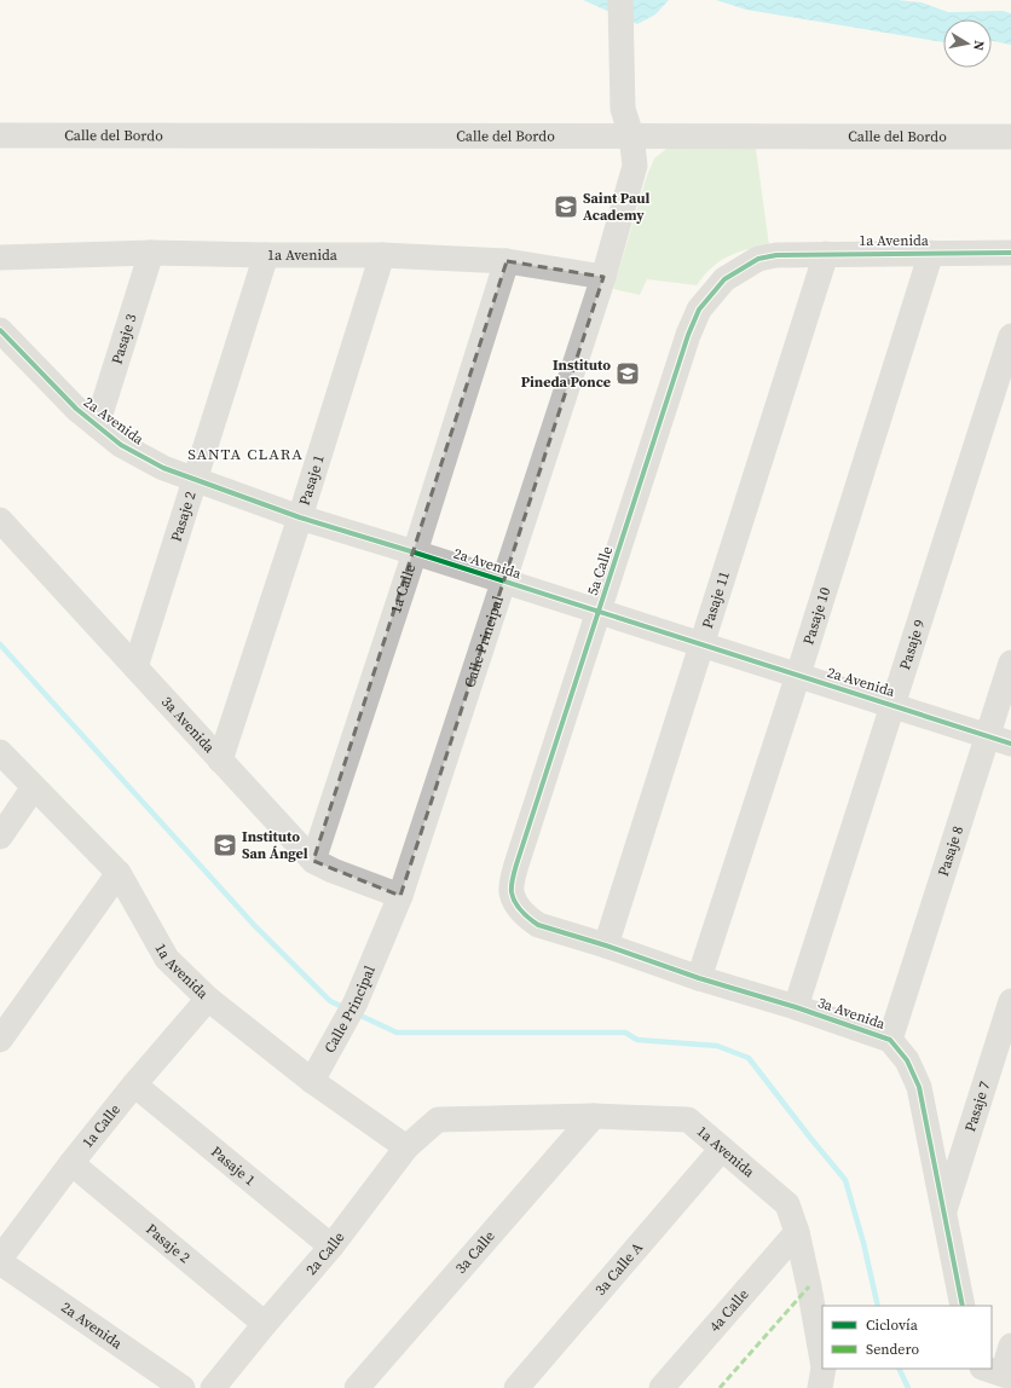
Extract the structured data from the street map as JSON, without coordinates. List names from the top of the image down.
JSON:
{
  "streets": {
    "street": [
      "Calle del Bordo",
      "1a Avenida",
      "Pasaje 3",
      "2a Avenida",
      "Pasaje 1",
      "Pasaje 2",
      "5a Calle",
      "1a Calle",
      "Pasaje 11",
      "Pasaje 10",
      "Calle Principal",
      "Pasaje 9",
      "3a Avenida",
      "Pasaje 8",
      "Pasaje 7",
      "2a Calle",
      "3a Calle",
      "3a Calle A",
      "4a Calle"
    ]
  },
  "crossings": [
    ["Calle del Bordo", "Calle Principal"],
    ["1a Avenida", "Pasaje 3"],
    ["1a Avenida", "Pasaje 1"],
    ["1a Avenida", "Pasaje 2"],
    ["1a Avenida", "5a Calle"],
    ["1a Avenida", "1a Calle"],
    ["1a Avenida", "Pasaje 11"],
    ["1a Avenida", "Pasaje 10"],
    ["1a Avenida", "Calle Principal"],
    ["1a Avenida", "2a Calle"],
    ["1a Avenida", "3a Calle"],
    ["1a Avenida", "3a Calle A"],
    ["1a Avenida", "4a Calle"],
    ["Pasaje 3", "2a Avenida"],
    ["2a Avenida", "Pasaje 1"],
    ["2a Avenida", "Pasaje 2"],
    ["2a Avenida", "5a Calle"],
    ["2a Avenida", "1a Calle"],
    ["2a Avenida", "Pasaje 11"],
    ["2a Avenida", "Pasaje 10"],
    ["2a Avenida", "Calle Principal"],
    ["2a Avenida", "Pasaje 9"],
    ["2a Avenida", "Pasaje 8"],
    ["Pasaje 1", "1a Calle"],
    ["Pasaje 1", "3a Avenida"],
    ["Pasaje 1", "2a Calle"],
    ["Pasaje 2", "1a Calle"],
    ["Pasaje 2", "3a Avenida"],
    ["Pasaje 2", "2a Calle"],
    ["5a Calle", "3a Avenida"],
    ["1a Calle", "3a Avenida"],
    ["Pasaje 11", "3a Avenida"],
    ["Pasaje 10", "3a Avenida"],
    ["Calle Principal", "3a Avenida"],
    ["Pasaje 9", "3a Avenida"],
    ["3a Avenida", "Pasaje 8"],
    ["3a Avenida", "Pasaje 7"]
  ],
  "districts": ["SANTA CLARA"],
  "places": {
    "school or university": ["Saint Paul Academy", "Instituto Pineda Ponce", "Instituto San Ángel"]
  },
  "legend": ["Ciclovía", "Sendero"],
  "north": "right"
}
